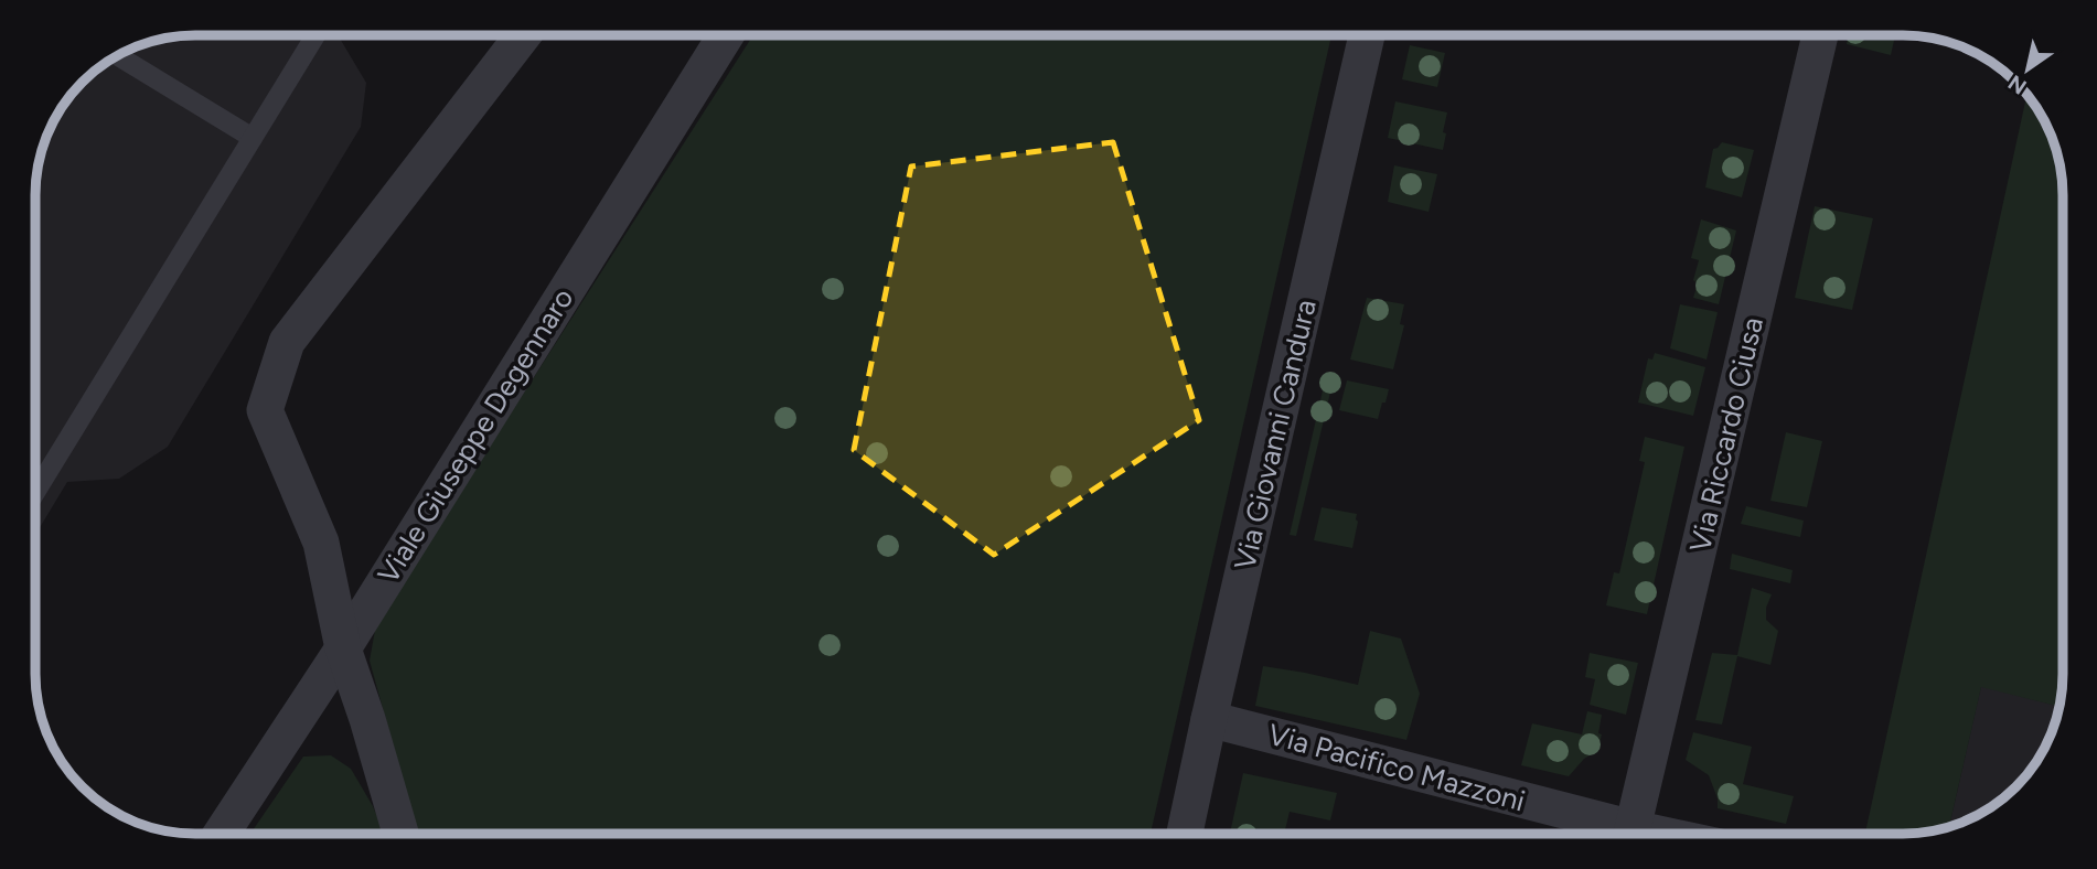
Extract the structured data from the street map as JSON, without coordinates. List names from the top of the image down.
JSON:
{
  "streets": {
    "street": [
      "Via Giovanni Candura",
      "Via Riccardo Ciusa",
      "Viale Giuseppe Degennaro",
      "Via Pacifico Mazzoni"
    ]
  },
  "crossings": [
    ["Via Giovanni Candura", "Via Pacifico Mazzoni"]
  ],
  "north": "bottom left"
}
